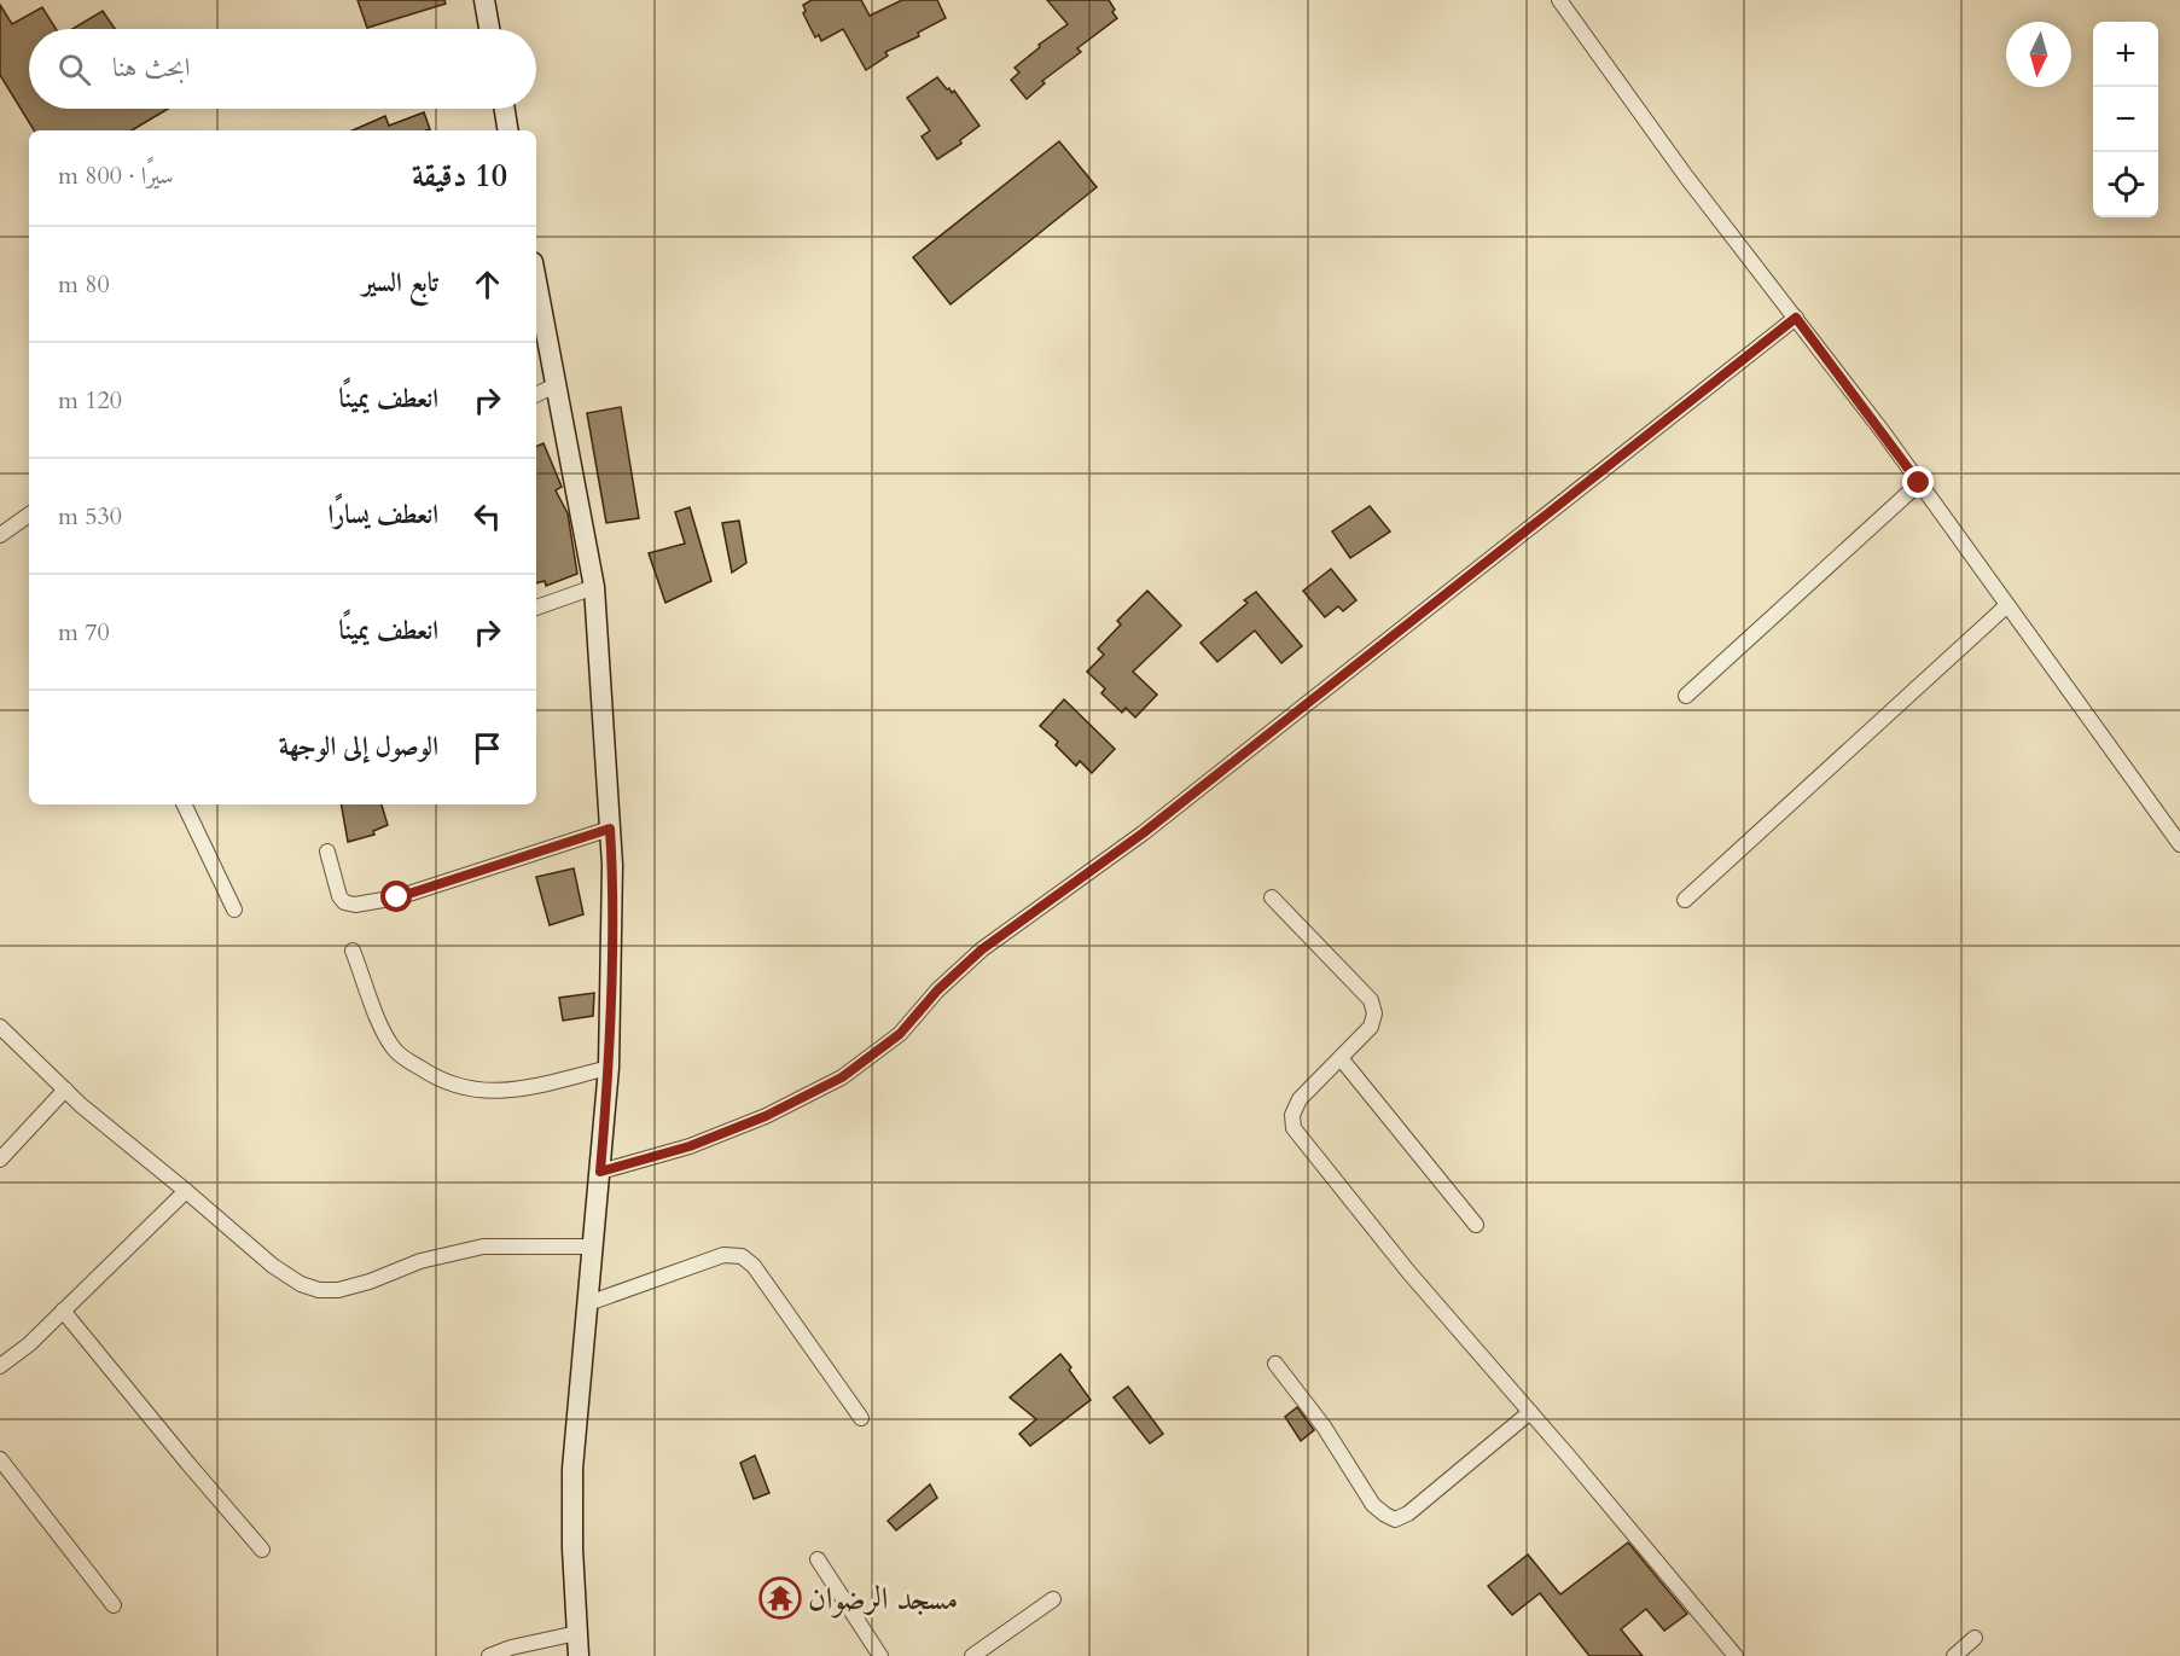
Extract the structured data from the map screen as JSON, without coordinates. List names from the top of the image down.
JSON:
{
  "places": {
    "temple": ["مسجد الرضوان"]
  },
  "north": "bottom",
  "page": {
    "map_buttons": ["+", "−"],
    "search": "ابحث هنا",
    "heading": ["10 دقيقة", "سيرًا · 800 m"],
    "list": [
      ["تابع السير", "80 m"],
      ["انعطف يمينًا", "120 m"],
      ["انعطف يسارًا", "530 m"],
      ["انعطف يمينًا", "70 m"],
      "الوصول إلى الوجهة"
    ]
  }
}
